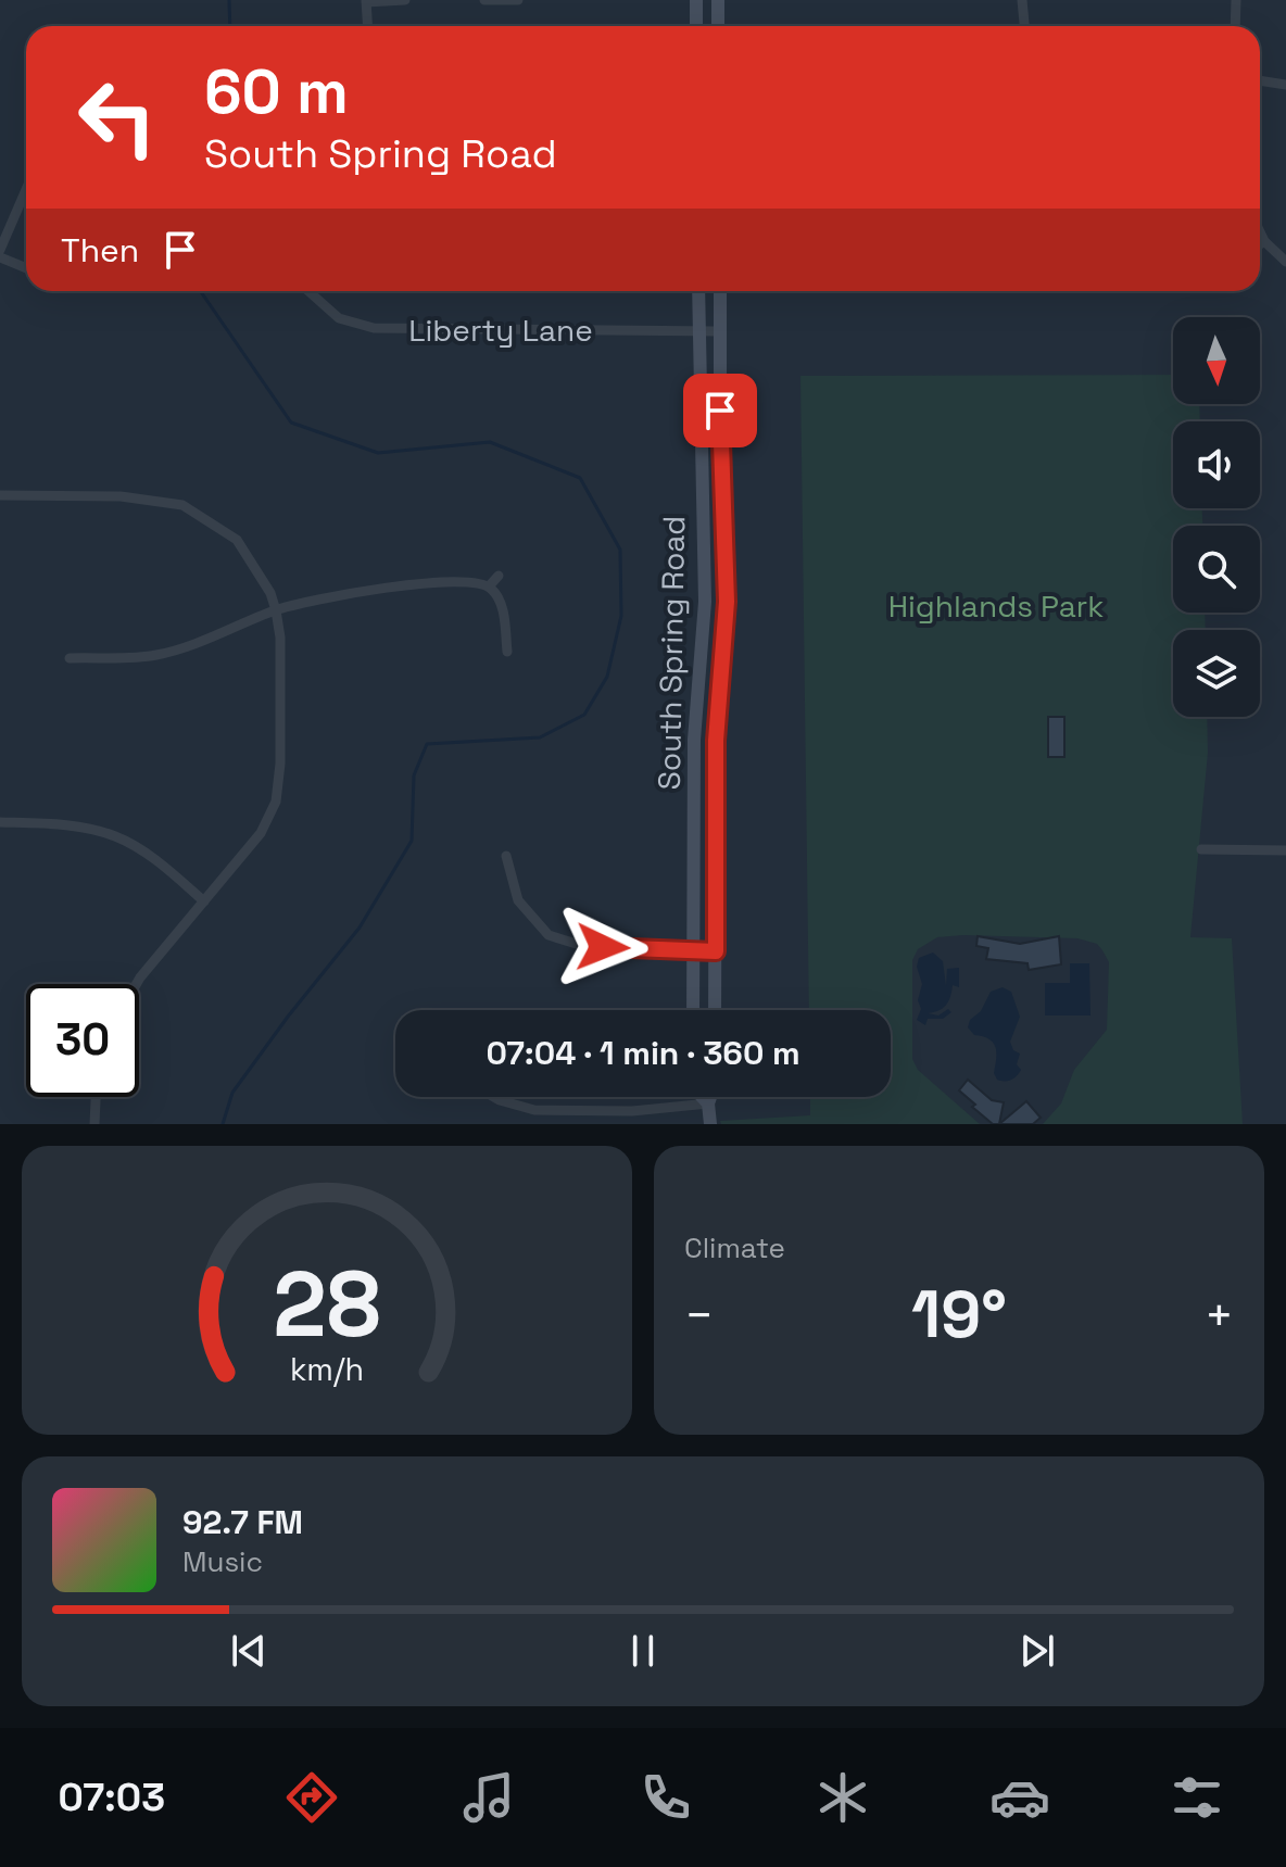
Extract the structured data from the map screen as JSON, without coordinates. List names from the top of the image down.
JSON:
{
  "streets": {
    "main road": ["South Spring Road"],
    "street": ["Liberty Lane"]
  },
  "crossings": [
    ["Liberty Lane", "South Spring Road"]
  ],
  "parks": ["Highlands Park"],
  "north": "bottom",
  "page": {
    "turn": ["60 m", "South Spring Road"],
    "then": "Then",
    "limit": "30",
    "trip": "07:04 · 1 min · 360 m",
    "tile": "Climate",
    "heat": ["−", "19°", "+"],
    "song": ["92.7 FM", "Music"],
    "tabs": "07:03",
    "gauge": ["28", "km/h"]
  }
}
